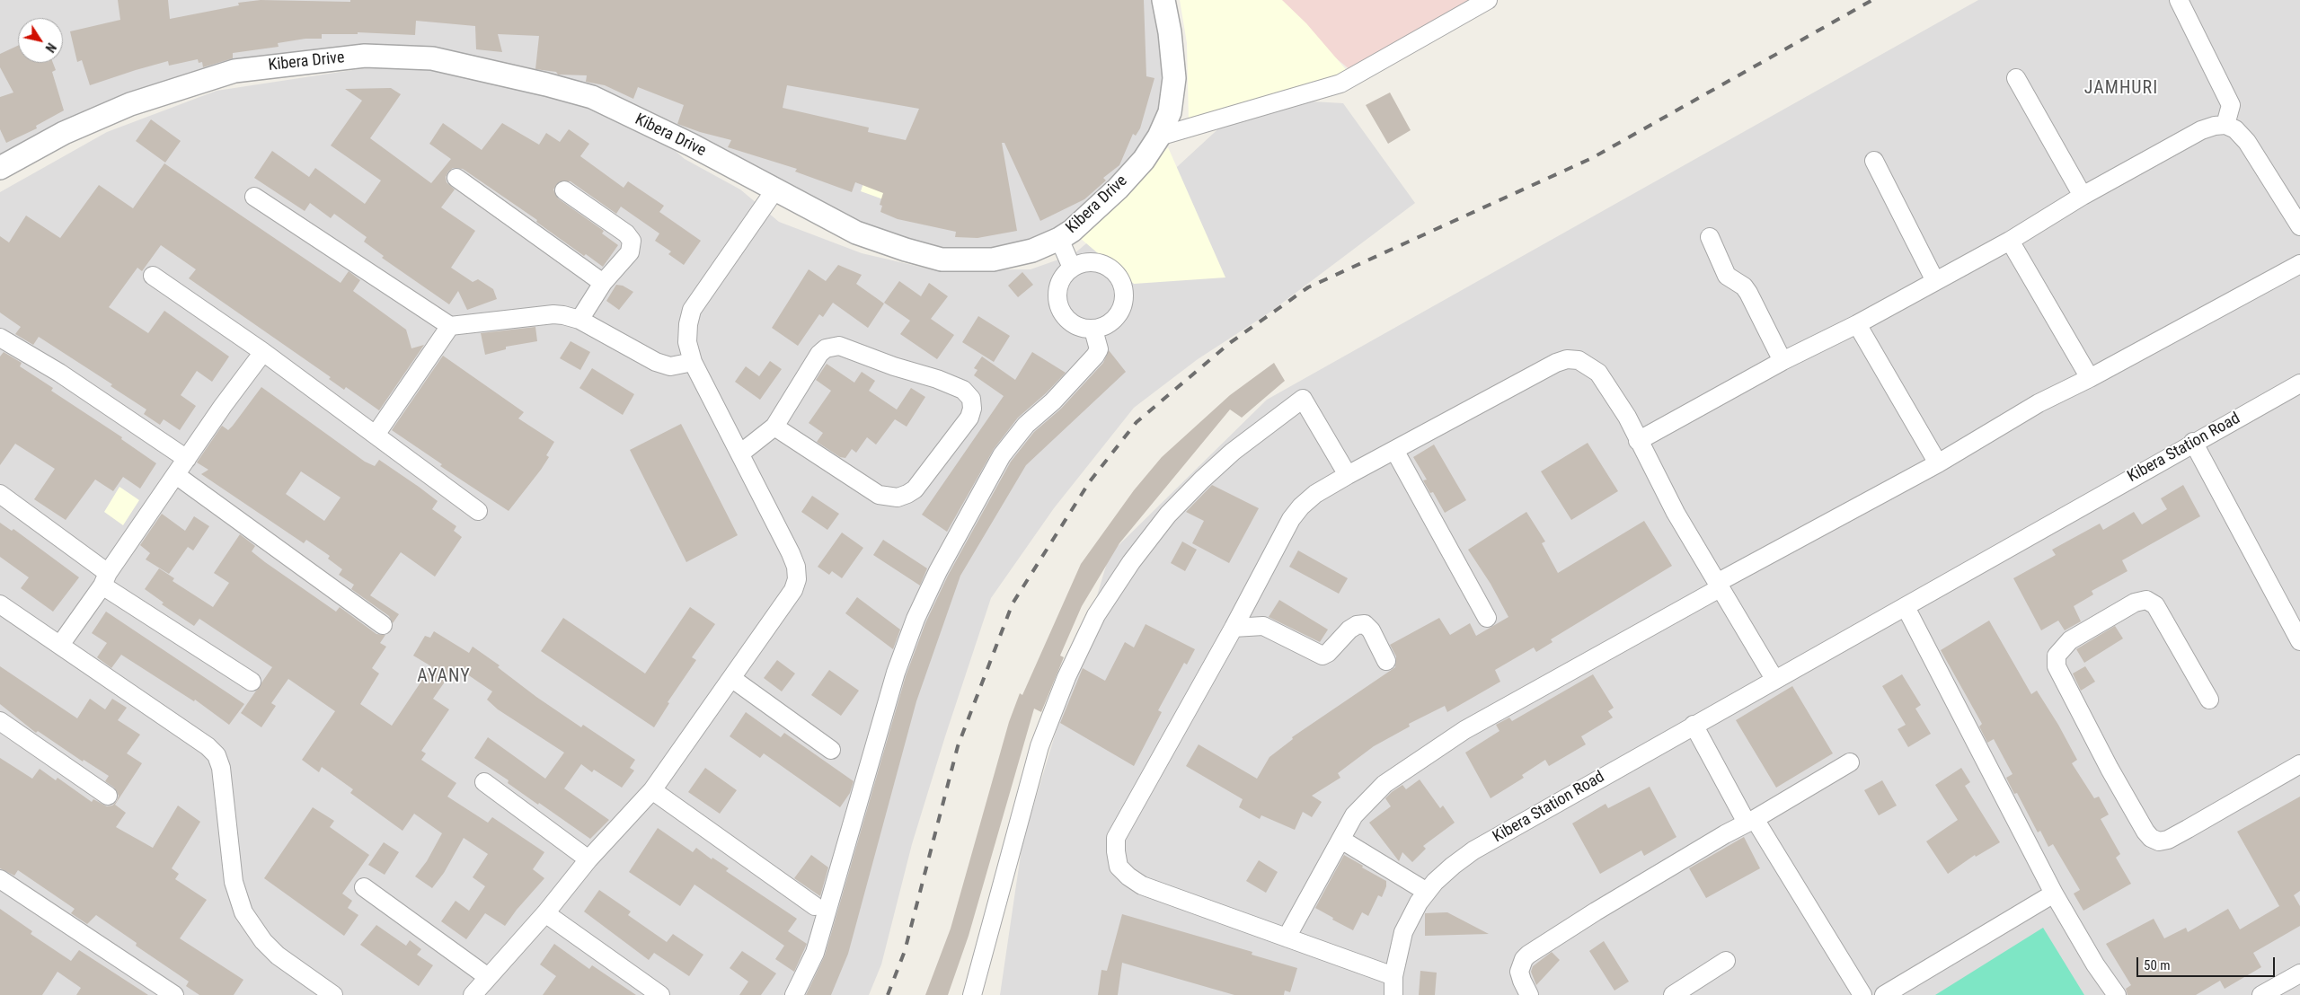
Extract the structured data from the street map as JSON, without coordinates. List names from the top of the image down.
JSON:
{
  "streets": {
    "street": ["Kibera Drive", "Kibera Station Road"]
  },
  "districts": ["JAMHURI", "AYANY"],
  "scale_bar": "50 m",
  "north": "bottom right"
}
